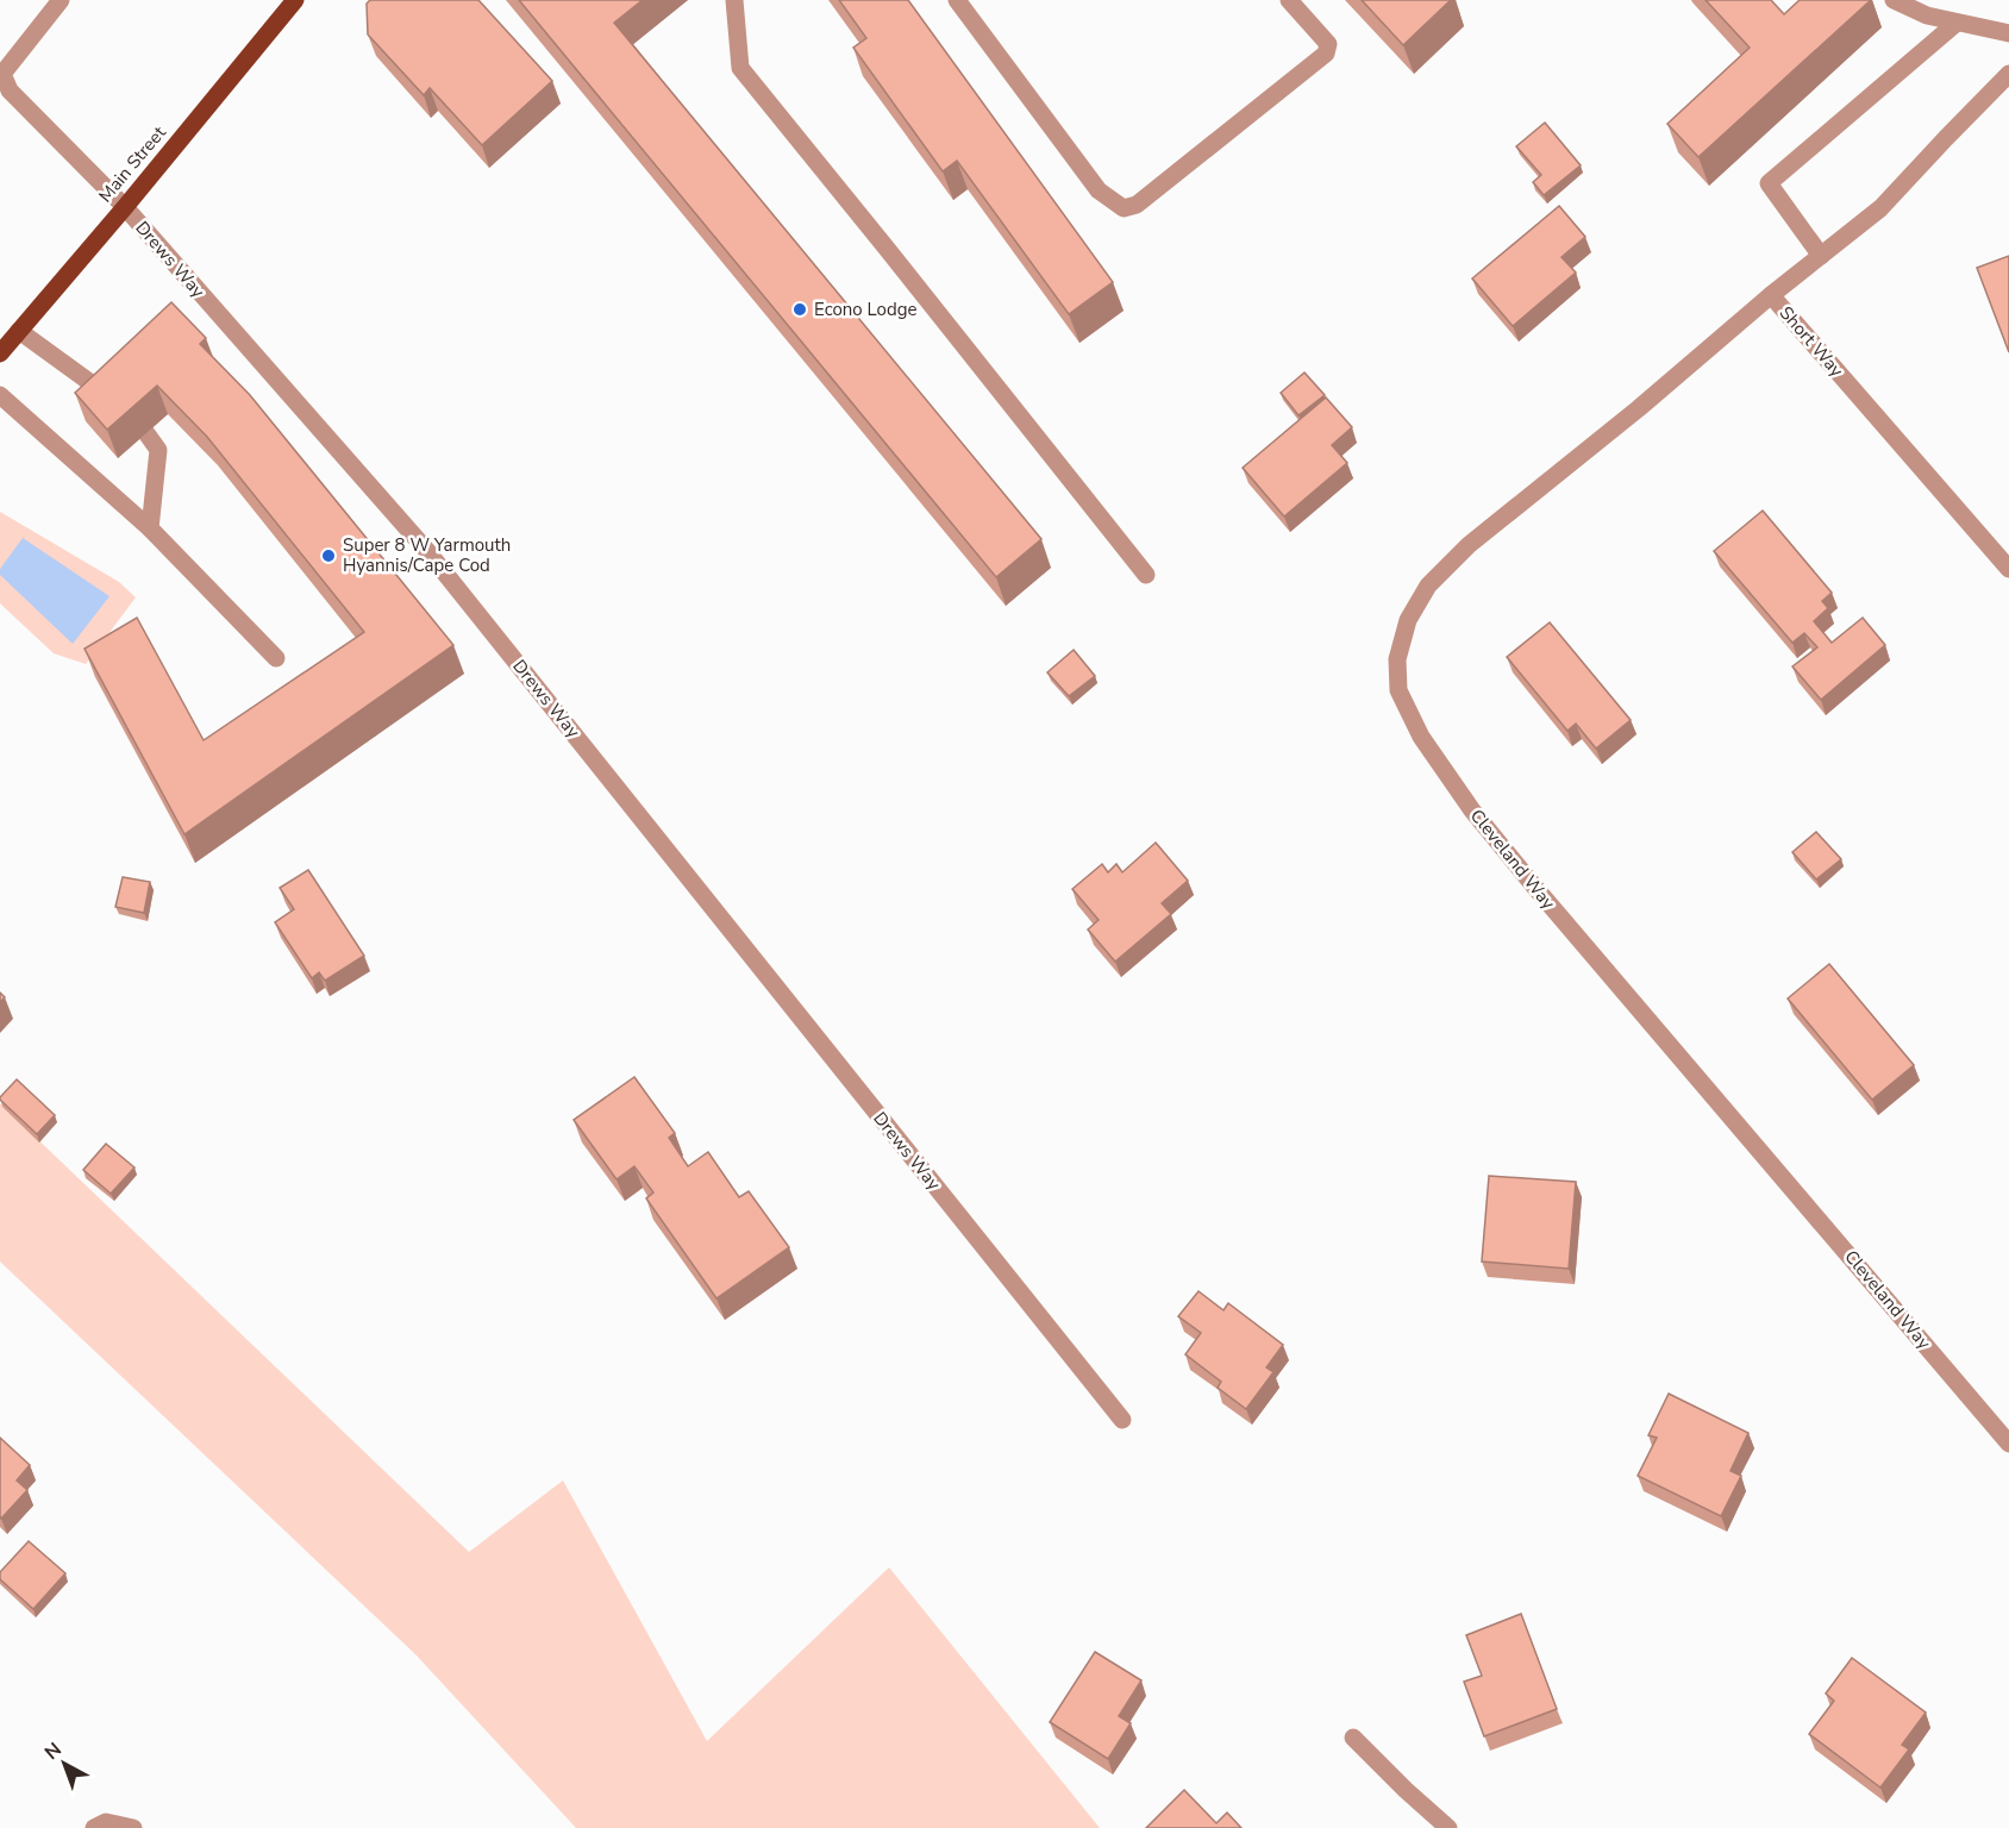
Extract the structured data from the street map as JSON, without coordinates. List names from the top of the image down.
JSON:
{
  "streets": {
    "main road": ["Main Street"],
    "street": ["Drews Way", "Short Way", "Cleveland Way"]
  },
  "crossings": [
    ["Main Street", "Drews Way"],
    ["Short Way", "Cleveland Way"]
  ],
  "places": ["Econo Lodge", "Super 8 W Yarmouth Hyannis/Cape Cod"],
  "north": "top left"
}
